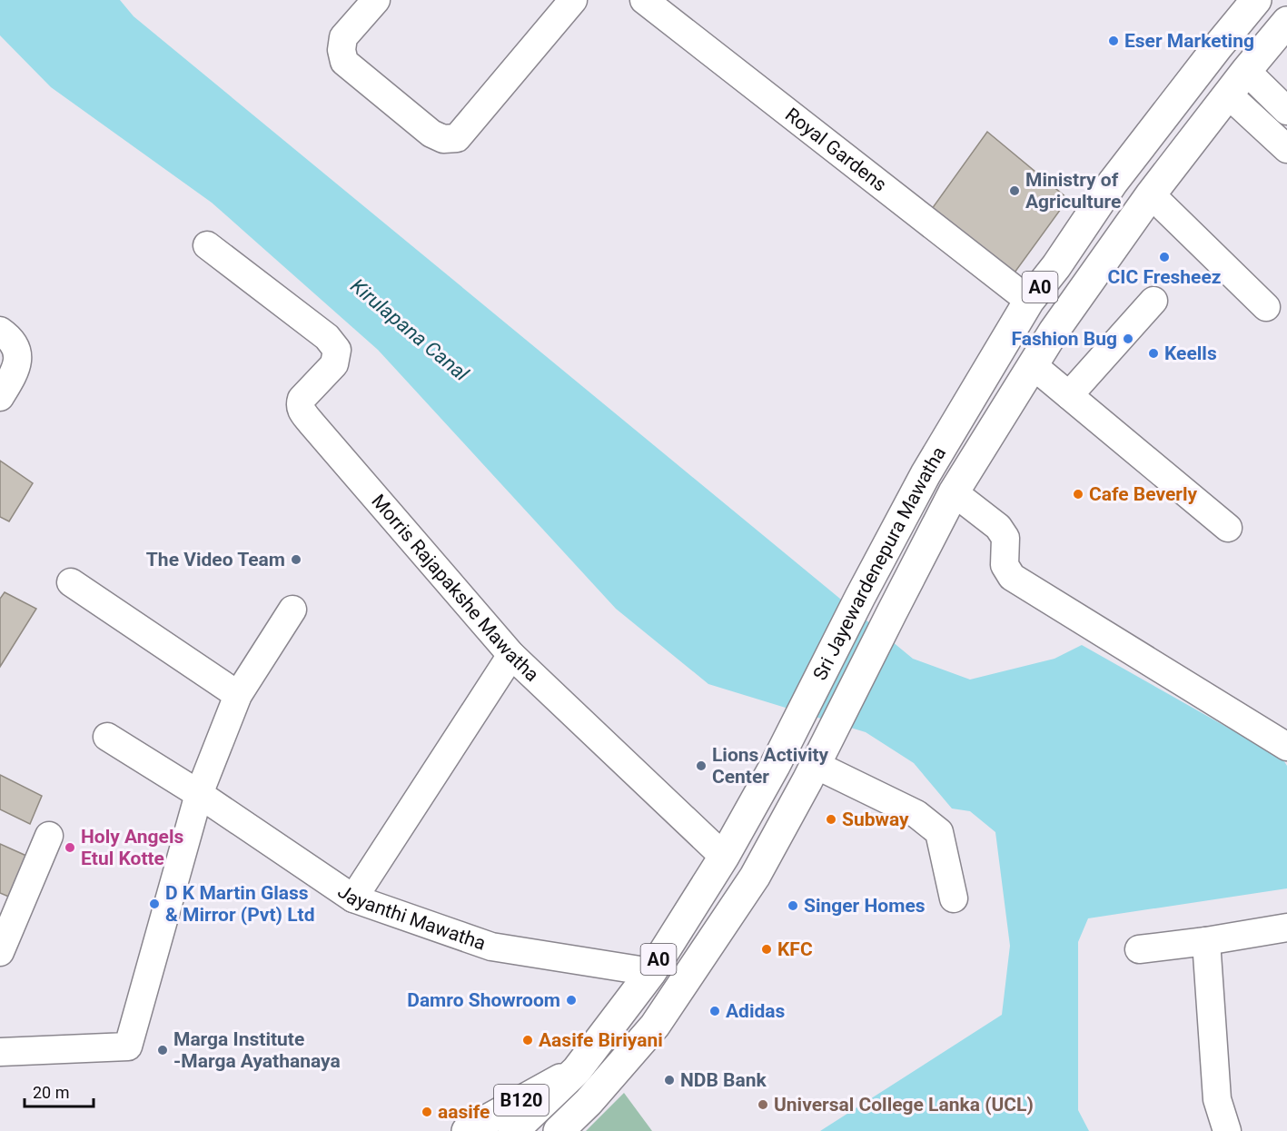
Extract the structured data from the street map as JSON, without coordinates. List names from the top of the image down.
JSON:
{
  "streets": {
    "main road": ["A0", "Sri Jayewardenepura Mawatha", "B120"],
    "street": ["Royal Gardens", "Morris Rajapakshe Mawatha", "Jayanthi Mawatha"]
  },
  "crossings": [
    ["Royal Gardens", "Sri Jayewardenepura Mawatha"],
    ["Sri Jayewardenepura Mawatha", "Morris Rajapakshe Mawatha"],
    ["Sri Jayewardenepura Mawatha", "Jayanthi Mawatha"],
    ["Sri Jayewardenepura Mawatha", "B120"]
  ],
  "water": ["Kirulapana Canal"],
  "places": [
    "Eser Marketing",
    "Ministry of Agriculture",
    "CIC Fresheez",
    "Fashion Bug",
    "Keells",
    "Cafe Beverly",
    "The Video Team",
    "Lions Activity Center",
    "Subway",
    "Holy Angels Etul Kotte",
    "D K Martin Glass & Mirror (Pvt) Ltd",
    "Singer Homes",
    "KFC",
    "Damro Showroom",
    "Adidas",
    "Aasife Biriyani",
    "Marga Institute -Marga Ayathanaya",
    "NDB Bank",
    "Universal College Lanka (UCL)",
    "aasife"
  ],
  "scale_bar": "20 m"
}
